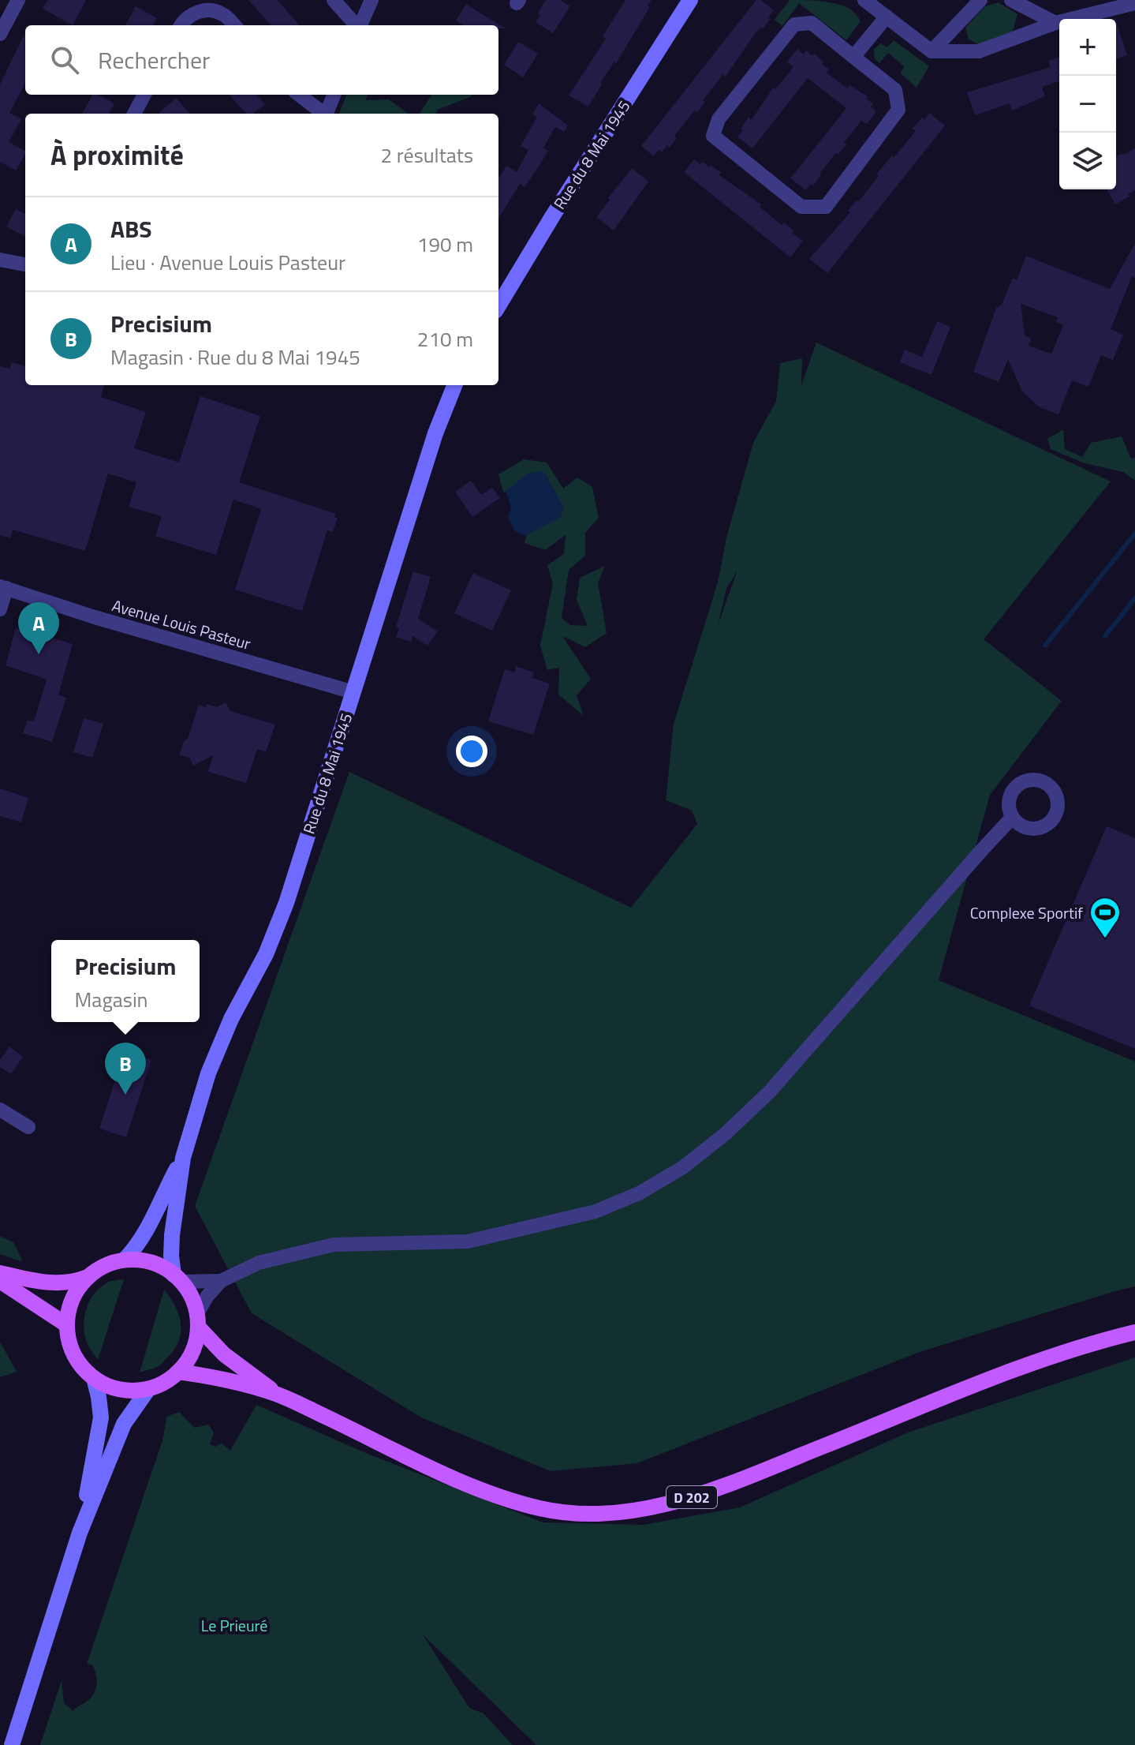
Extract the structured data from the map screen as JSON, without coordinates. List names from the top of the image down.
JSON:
{
  "streets": {
    "main road": ["Rue du 8 Mai 1945", "D 202"],
    "street": ["Avenue Louis Pasteur"]
  },
  "crossings": [
    ["Rue du 8 Mai 1945", "Avenue Louis Pasteur"]
  ],
  "parks": ["Le Prieuré"],
  "places": {
    "sports": ["Complexe Sportif"]
  },
  "page": {
    "map_buttons": ["+", "−"],
    "search": "Rechercher",
    "heading": ["À proximité", "2 résultats"],
    "list": [
      {
        "mark": "A",
        "name": "ABS",
        "note": "Lieu · Avenue Louis Pasteur",
        "value": "190 m"
      },
      {
        "mark": "B",
        "name": "Precisium",
        "note": "Magasin · Rue du 8 Mai 1945",
        "value": "210 m"
      }
    ],
    "pins": ["A", "B"],
    "popup": ["Precisium", "Magasin"]
  }
}
